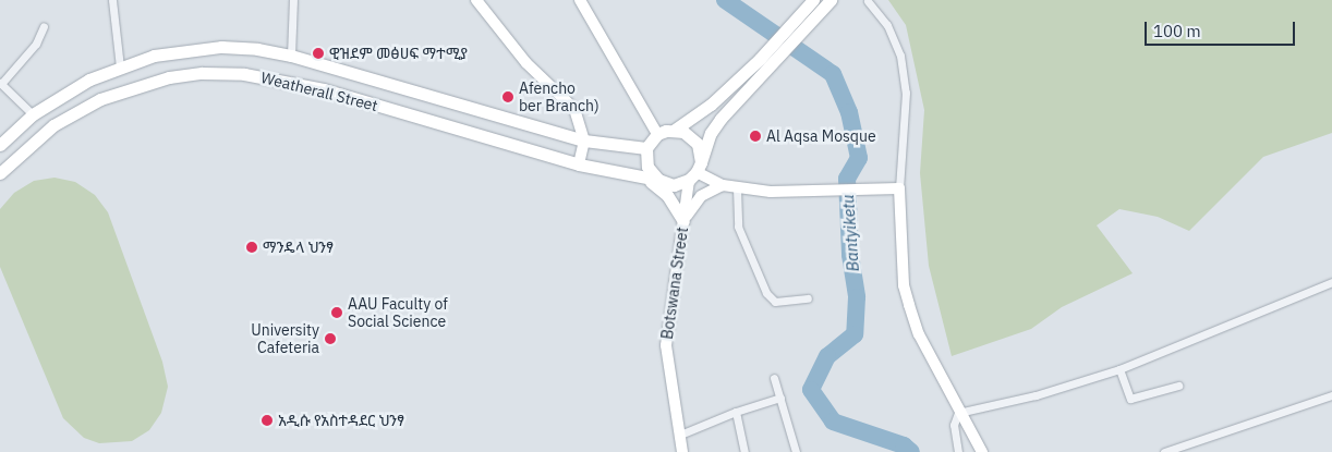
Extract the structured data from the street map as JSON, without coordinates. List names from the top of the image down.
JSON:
{
  "streets": {
    "main road": ["Weatherall Street", "Botswana Street"]
  },
  "crossings": [
    ["Weatherall Street", "Botswana Street"]
  ],
  "water": ["Bantyiketu"],
  "places": [
    "ዊዝደም መፅሀፍ ማተሚያ",
    "Afencho ber Branch)",
    "Al Aqsa Mosque",
    "ማንዴላ ህንፃ",
    "AAU Faculty of Social Science",
    "University Cafeteria",
    "አዲሱ የአስተዳደር ህንፃ"
  ],
  "scale_bar": "100 m"
}
